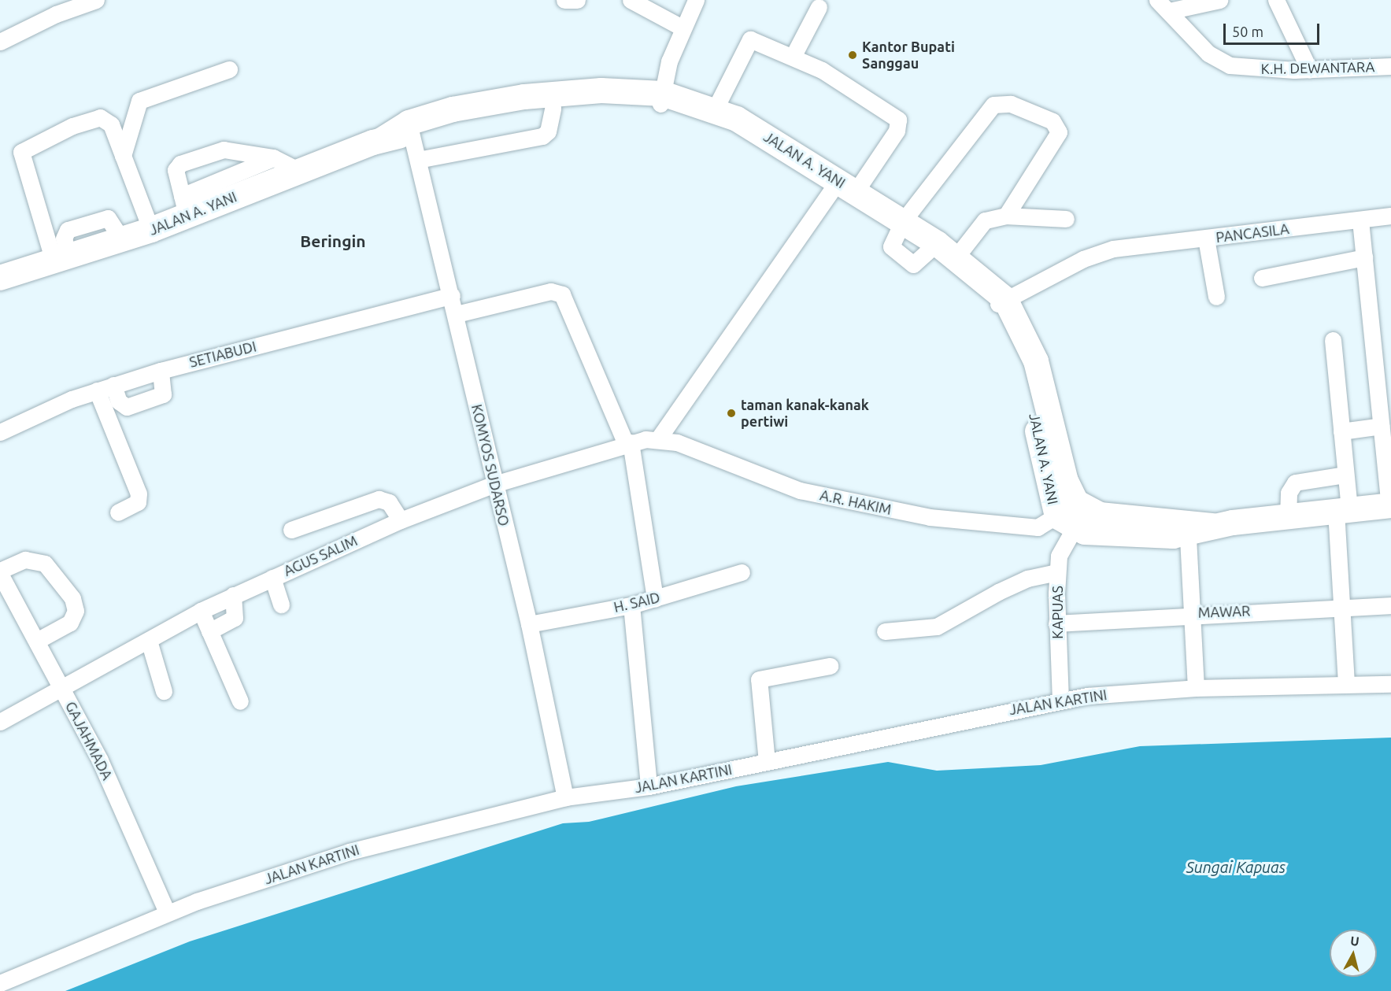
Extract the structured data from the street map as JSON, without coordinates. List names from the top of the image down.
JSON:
{
  "streets": {
    "highway": ["JALAN A. YANI"],
    "street": [
      "K.H. DEWANTARA",
      "PANCASILA",
      "SETIABUDI",
      "KOMYOS SUDARSO",
      "A.R. HAKIM",
      "AGUS SALIM",
      "H. SAID",
      "MAWAR",
      "KAPUAS",
      "JALAN KARTINI",
      "GAJAHMADA"
    ]
  },
  "crossings": [
    ["JALAN A. YANI", "PANCASILA"],
    ["JALAN A. YANI", "KOMYOS SUDARSO"],
    ["JALAN A. YANI", "A.R. HAKIM"],
    ["JALAN A. YANI", "KAPUAS"],
    ["SETIABUDI", "KOMYOS SUDARSO"],
    ["KOMYOS SUDARSO", "AGUS SALIM"],
    ["KOMYOS SUDARSO", "H. SAID"],
    ["KOMYOS SUDARSO", "JALAN KARTINI"],
    ["A.R. HAKIM", "AGUS SALIM"],
    ["A.R. HAKIM", "KAPUAS"],
    ["AGUS SALIM", "GAJAHMADA"],
    ["MAWAR", "KAPUAS"],
    ["KAPUAS", "JALAN KARTINI"],
    ["JALAN KARTINI", "GAJAHMADA"]
  ],
  "districts": ["Beringin"],
  "water": ["Sungai Kapuas"],
  "places": ["Kantor Bupati Sanggau", "taman kanak-kanak pertiwi"],
  "scale_bar": "50 m",
  "north": "top"
}
